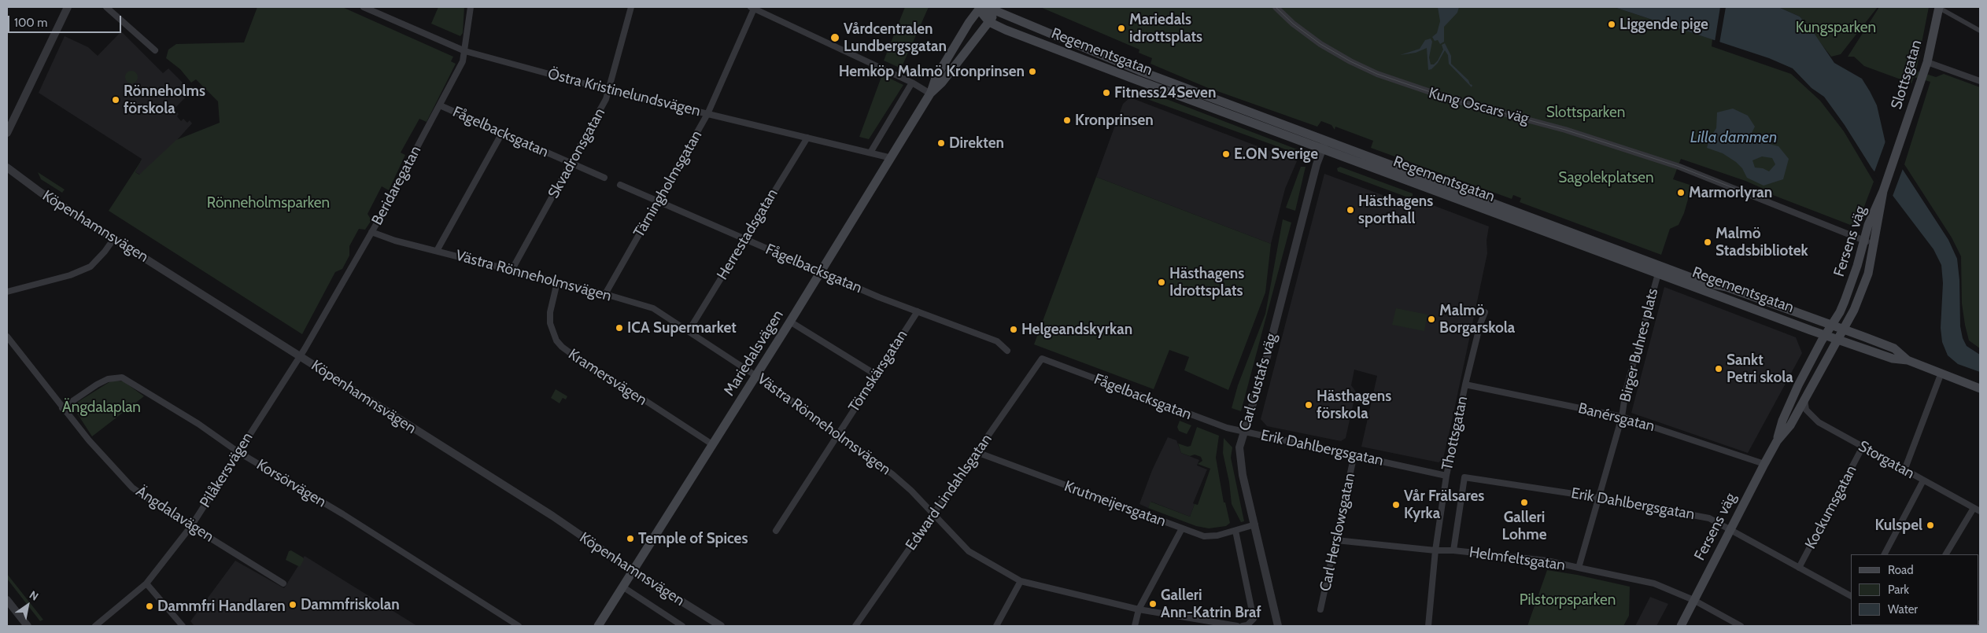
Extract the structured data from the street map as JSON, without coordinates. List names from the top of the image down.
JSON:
{
  "streets": {
    "main road": [
      "Regementsgatan",
      "Slottsgatan",
      "Fersens väg",
      "Mariedalsvägen"
    ],
    "street": [
      "Östra Kristinelundsvägen",
      "Kung Oscars väg",
      "Fågelbacksgatan",
      "Skvadronsgatan",
      "Tärningholmsgatan",
      "Beridaregatan",
      "Köpenhamnsvägen",
      "Herrestadsgatan",
      "Västra Rönneholmsvägen",
      "Birger Buhres plats",
      "Törnskärsgatan",
      "Kramersvägen",
      "Carl Gustafs väg",
      "Banérsgatan",
      "Thottsgatan",
      "Erik Dahlbergsgatan",
      "Storgatan",
      "Pilåkersvägen",
      "Korsörvägen",
      "Edward Lindahlsgatan",
      "Krutmeijersgatan",
      "Kockumsgatan",
      "Ängdalavägen",
      "Carl Herslowsgatan",
      "Helmfeltsgatan"
    ]
  },
  "crossings": [
    ["Regementsgatan", "Fersens väg"],
    ["Regementsgatan", "Birger Buhres plats"],
    ["Regementsgatan", "Mariedalsvägen"],
    ["Regementsgatan", "Carl Gustafs väg"],
    ["Slottsgatan", "Fersens väg"],
    ["Östra Kristinelundsvägen", "Skvadronsgatan"],
    ["Östra Kristinelundsvägen", "Tärningholmsgatan"],
    ["Östra Kristinelundsvägen", "Beridaregatan"],
    ["Östra Kristinelundsvägen", "Herrestadsgatan"],
    ["Östra Kristinelundsvägen", "Mariedalsvägen"],
    ["Kung Oscars väg", "Fersens väg"],
    ["Fågelbacksgatan", "Skvadronsgatan"],
    ["Fågelbacksgatan", "Tärningholmsgatan"],
    ["Fågelbacksgatan", "Beridaregatan"],
    ["Fågelbacksgatan", "Herrestadsgatan"],
    ["Fågelbacksgatan", "Mariedalsvägen"],
    ["Fågelbacksgatan", "Törnskärsgatan"],
    ["Fågelbacksgatan", "Carl Gustafs väg"],
    ["Fågelbacksgatan", "Erik Dahlbergsgatan"],
    ["Fågelbacksgatan", "Edward Lindahlsgatan"],
    ["Skvadronsgatan", "Västra Rönneholmsvägen"],
    ["Tärningholmsgatan", "Västra Rönneholmsvägen"],
    ["Beridaregatan", "Köpenhamnsvägen"],
    ["Beridaregatan", "Västra Rönneholmsvägen"],
    ["Beridaregatan", "Pilåkersvägen"],
    ["Köpenhamnsvägen", "Mariedalsvägen"],
    ["Köpenhamnsvägen", "Pilåkersvägen"],
    ["Herrestadsgatan", "Västra Rönneholmsvägen"],
    ["Fersens väg", "Banérsgatan"],
    ["Fersens väg", "Erik Dahlbergsgatan"],
    ["Fersens väg", "Storgatan"],
    ["Fersens väg", "Helmfeltsgatan"],
    ["Västra Rönneholmsvägen", "Mariedalsvägen"],
    ["Västra Rönneholmsvägen", "Törnskärsgatan"],
    ["Västra Rönneholmsvägen", "Kramersvägen"],
    ["Västra Rönneholmsvägen", "Edward Lindahlsgatan"],
    ["Birger Buhres plats", "Banérsgatan"],
    ["Birger Buhres plats", "Erik Dahlbergsgatan"],
    ["Birger Buhres plats", "Helmfeltsgatan"],
    ["Mariedalsvägen", "Kramersvägen"],
    ["Carl Gustafs väg", "Erik Dahlbergsgatan"],
    ["Carl Gustafs väg", "Krutmeijersgatan"],
    ["Banérsgatan", "Thottsgatan"],
    ["Thottsgatan", "Erik Dahlbergsgatan"],
    ["Thottsgatan", "Helmfeltsgatan"],
    ["Erik Dahlbergsgatan", "Kockumsgatan"],
    ["Erik Dahlbergsgatan", "Carl Herslowsgatan"],
    ["Storgatan", "Kockumsgatan"],
    ["Pilåkersvägen", "Korsörvägen"],
    ["Pilåkersvägen", "Ängdalavägen"],
    ["Korsörvägen", "Ängdalavägen"],
    ["Edward Lindahlsgatan", "Krutmeijersgatan"],
    ["Carl Herslowsgatan", "Helmfeltsgatan"]
  ],
  "water": ["Lilla dammen"],
  "parks": [
    "Kungsparken",
    "Slottsparken",
    "Sagolekplatsen",
    "Rönneholmsparken",
    "Ängdalaplan",
    "Pilstorpsparken"
  ],
  "places": [
    "Liggende pige",
    "Mariedals idrottsplats",
    "Vårdcentralen Lundbergsgatan",
    "Hemköp Malmö Kronprinsen",
    "Fitness24Seven",
    "Rönneholms förskola",
    "Kronprinsen",
    "Direkten",
    "E.ON Sverige",
    "Marmorlyran",
    "Hästhagens sporthall",
    "Malmö Stadsbibliotek",
    "Hästhagens Idrottsplats",
    "Malmö Borgarskola",
    "ICA Supermarket",
    "Helgeandskyrkan",
    "Sankt Petri skola",
    "Hästhagens förskola",
    "Galleri Lohme",
    "Vår Frälsares Kyrka",
    "Kulspel",
    "Temple of Spices",
    "Galleri Ann-Katrin Braf",
    "Dammfriskolan",
    "Dammfri Handlaren"
  ],
  "legend": ["Road", "Park", "Water"],
  "scale_bar": "100 m",
  "north": "top right"
}
